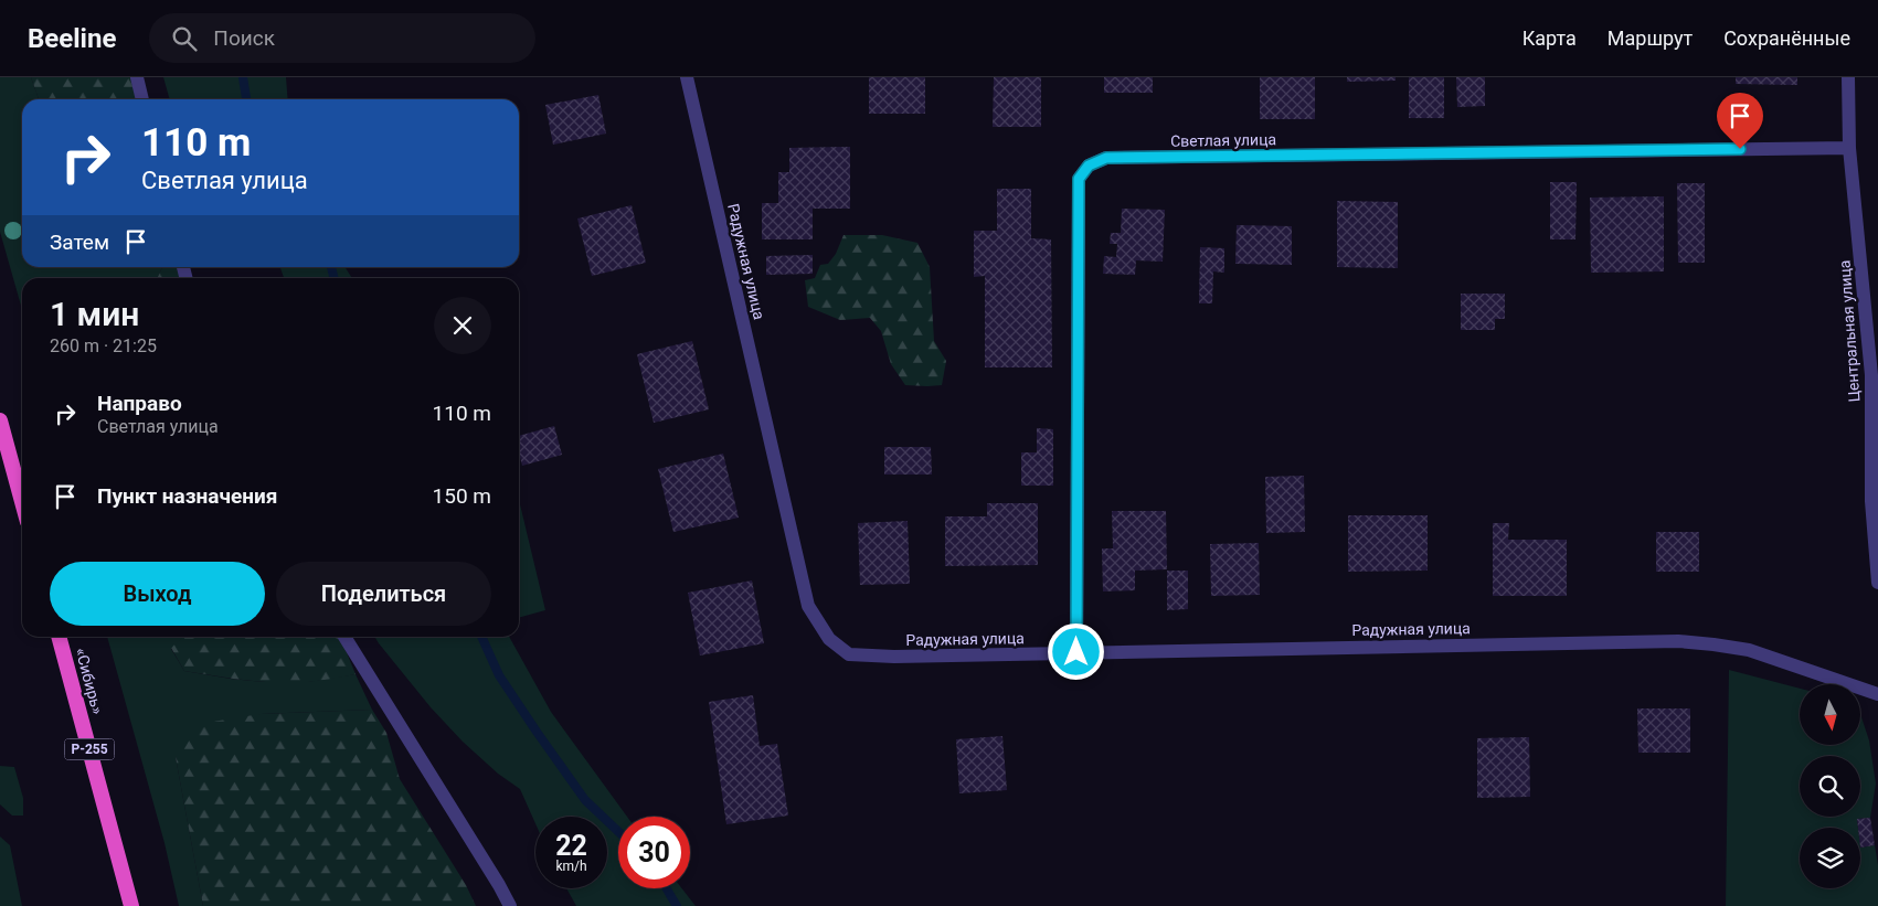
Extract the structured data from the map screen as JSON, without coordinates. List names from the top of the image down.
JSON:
{
  "streets": {
    "highway": ["«Сибирь»", "Р-255"],
    "street": ["Светлая улица", "Радужная улица", "Центральная улица"]
  },
  "crossings": [
    ["Светлая улица", "Радужная улица"],
    ["Светлая улица", "Центральная улица"]
  ],
  "north": "bottom",
  "page": {
    "header": "Beeline",
    "search": "Поиск",
    "nav": ["Карта", "Маршрут", "Сохранённые"],
    "turn": ["110 m", "Светлая улица"],
    "then": "Затем",
    "heading": ["1 мин", "260 m · 21:25"],
    "list": [
      {
        "name": "Направо",
        "note": "Светлая улица",
        "value": "110 m"
      },
      {
        "name": "Пункт назначения",
        "value": "150 m"
      }
    ],
    "buttons": ["Выход", "Поделиться"],
    "speed": "22 km/h",
    "limit": "30"
  }
}
